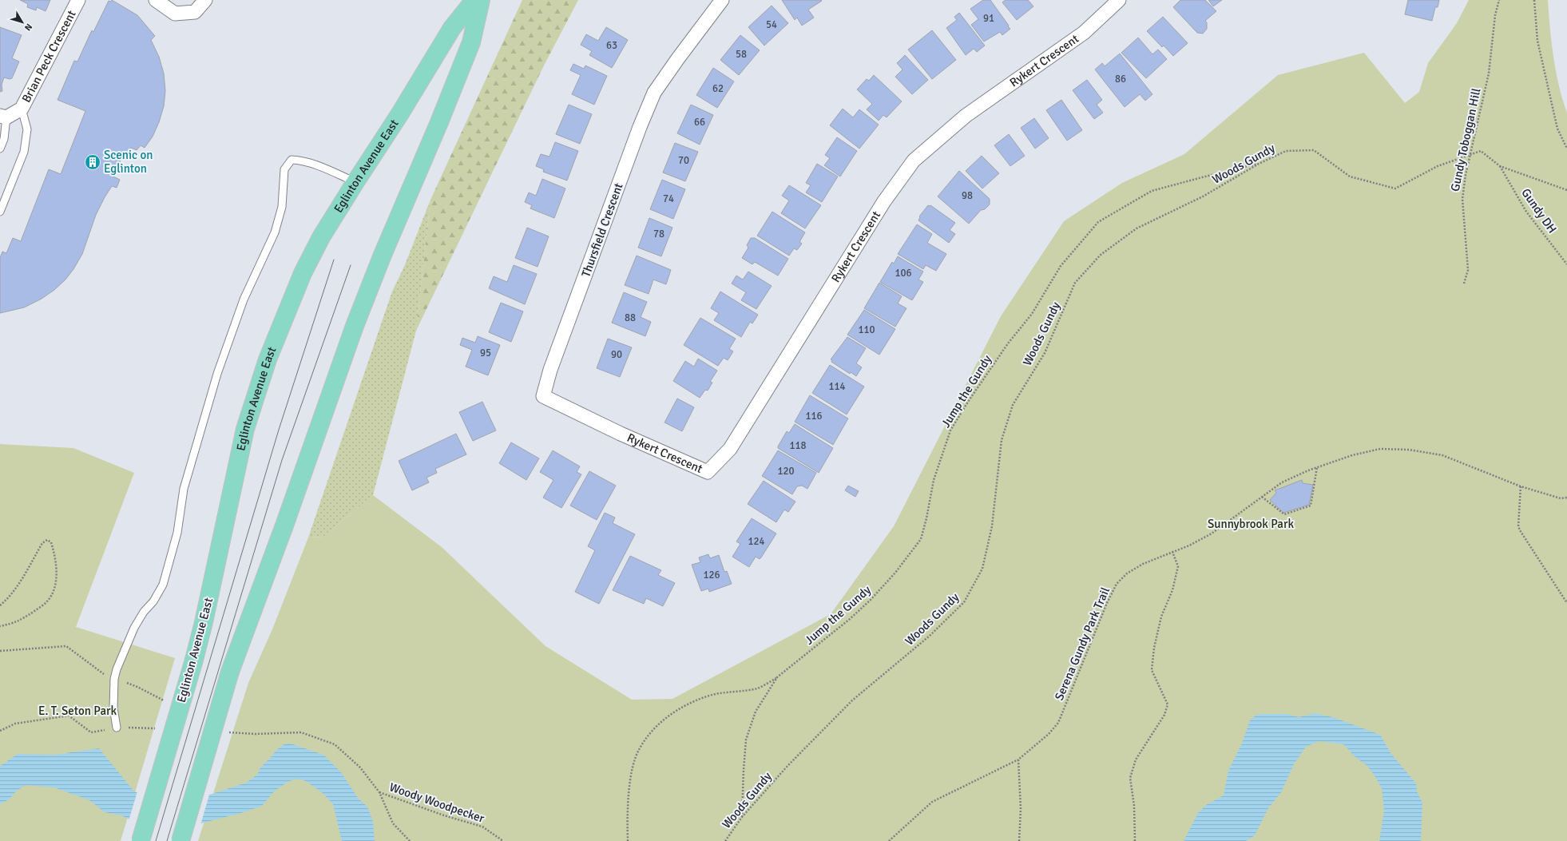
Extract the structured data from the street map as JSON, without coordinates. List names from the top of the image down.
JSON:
{
  "streets": {
    "main road": ["Eglinton Avenue East"],
    "street": ["Brian Peck Crescent", "Rykert Crescent", "Thursfield Crescent"],
    "path": [
      "Gundy Toboggan Hill",
      "Woods Gundy",
      "Gundy DH",
      "Jump the Gundy",
      "Serena Gundy Park Trail",
      "Woody Woodpecker"
    ]
  },
  "crossings": [
    ["Rykert Crescent", "Thursfield Crescent"],
    ["Gundy Toboggan Hill", "Woods Gundy"],
    ["Woods Gundy", "Gundy DH"],
    ["Woods Gundy", "Jump the Gundy"]
  ],
  "parks": ["Sunnybrook Park", "E. T. Seton Park"],
  "places": {
    "building": ["Scenic on Eglinton"]
  },
  "house_numbers": [
    "91",
    "54",
    "63",
    "58",
    "86",
    "62",
    "66",
    "70",
    "98",
    "74",
    "78",
    "106",
    "88",
    "110",
    "95",
    "90",
    "114",
    "116",
    "118",
    "120",
    "124",
    "126"
  ],
  "north": "bottom right"
}
